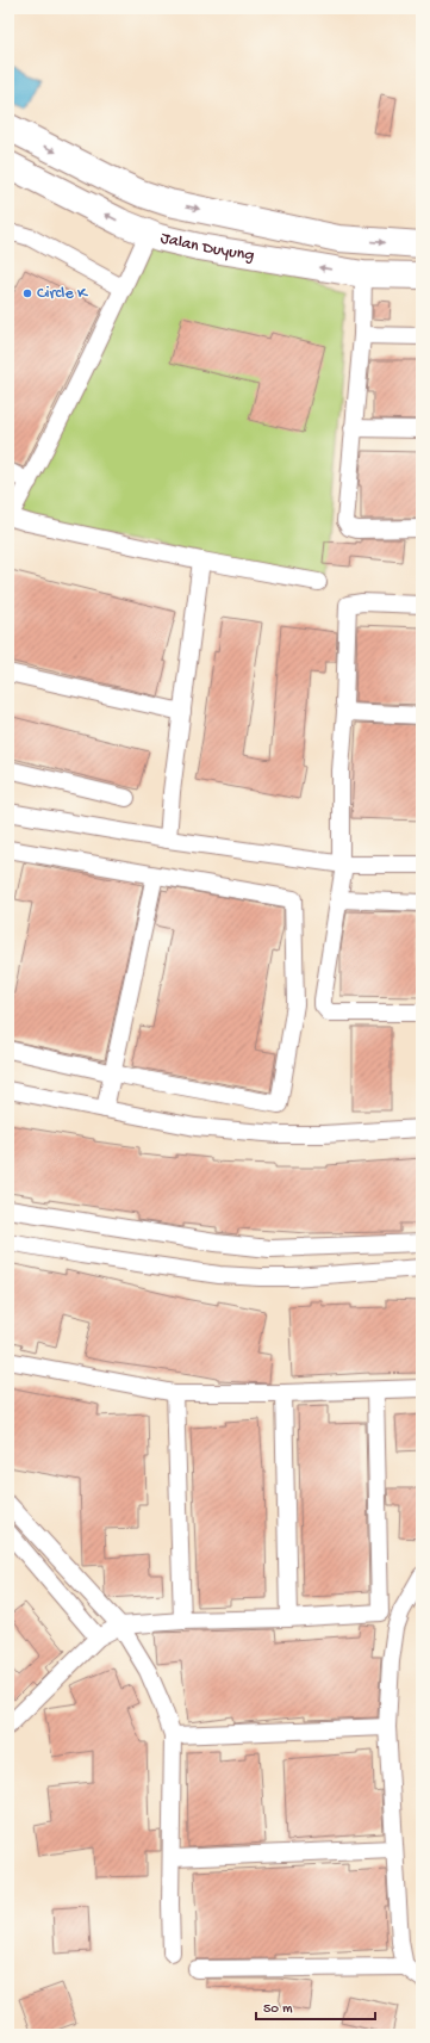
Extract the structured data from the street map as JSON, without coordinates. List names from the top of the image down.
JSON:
{
  "streets": {
    "highway": ["Jalan Duyung"]
  },
  "places": ["Circle K"],
  "scale_bar": "50 m"
}
